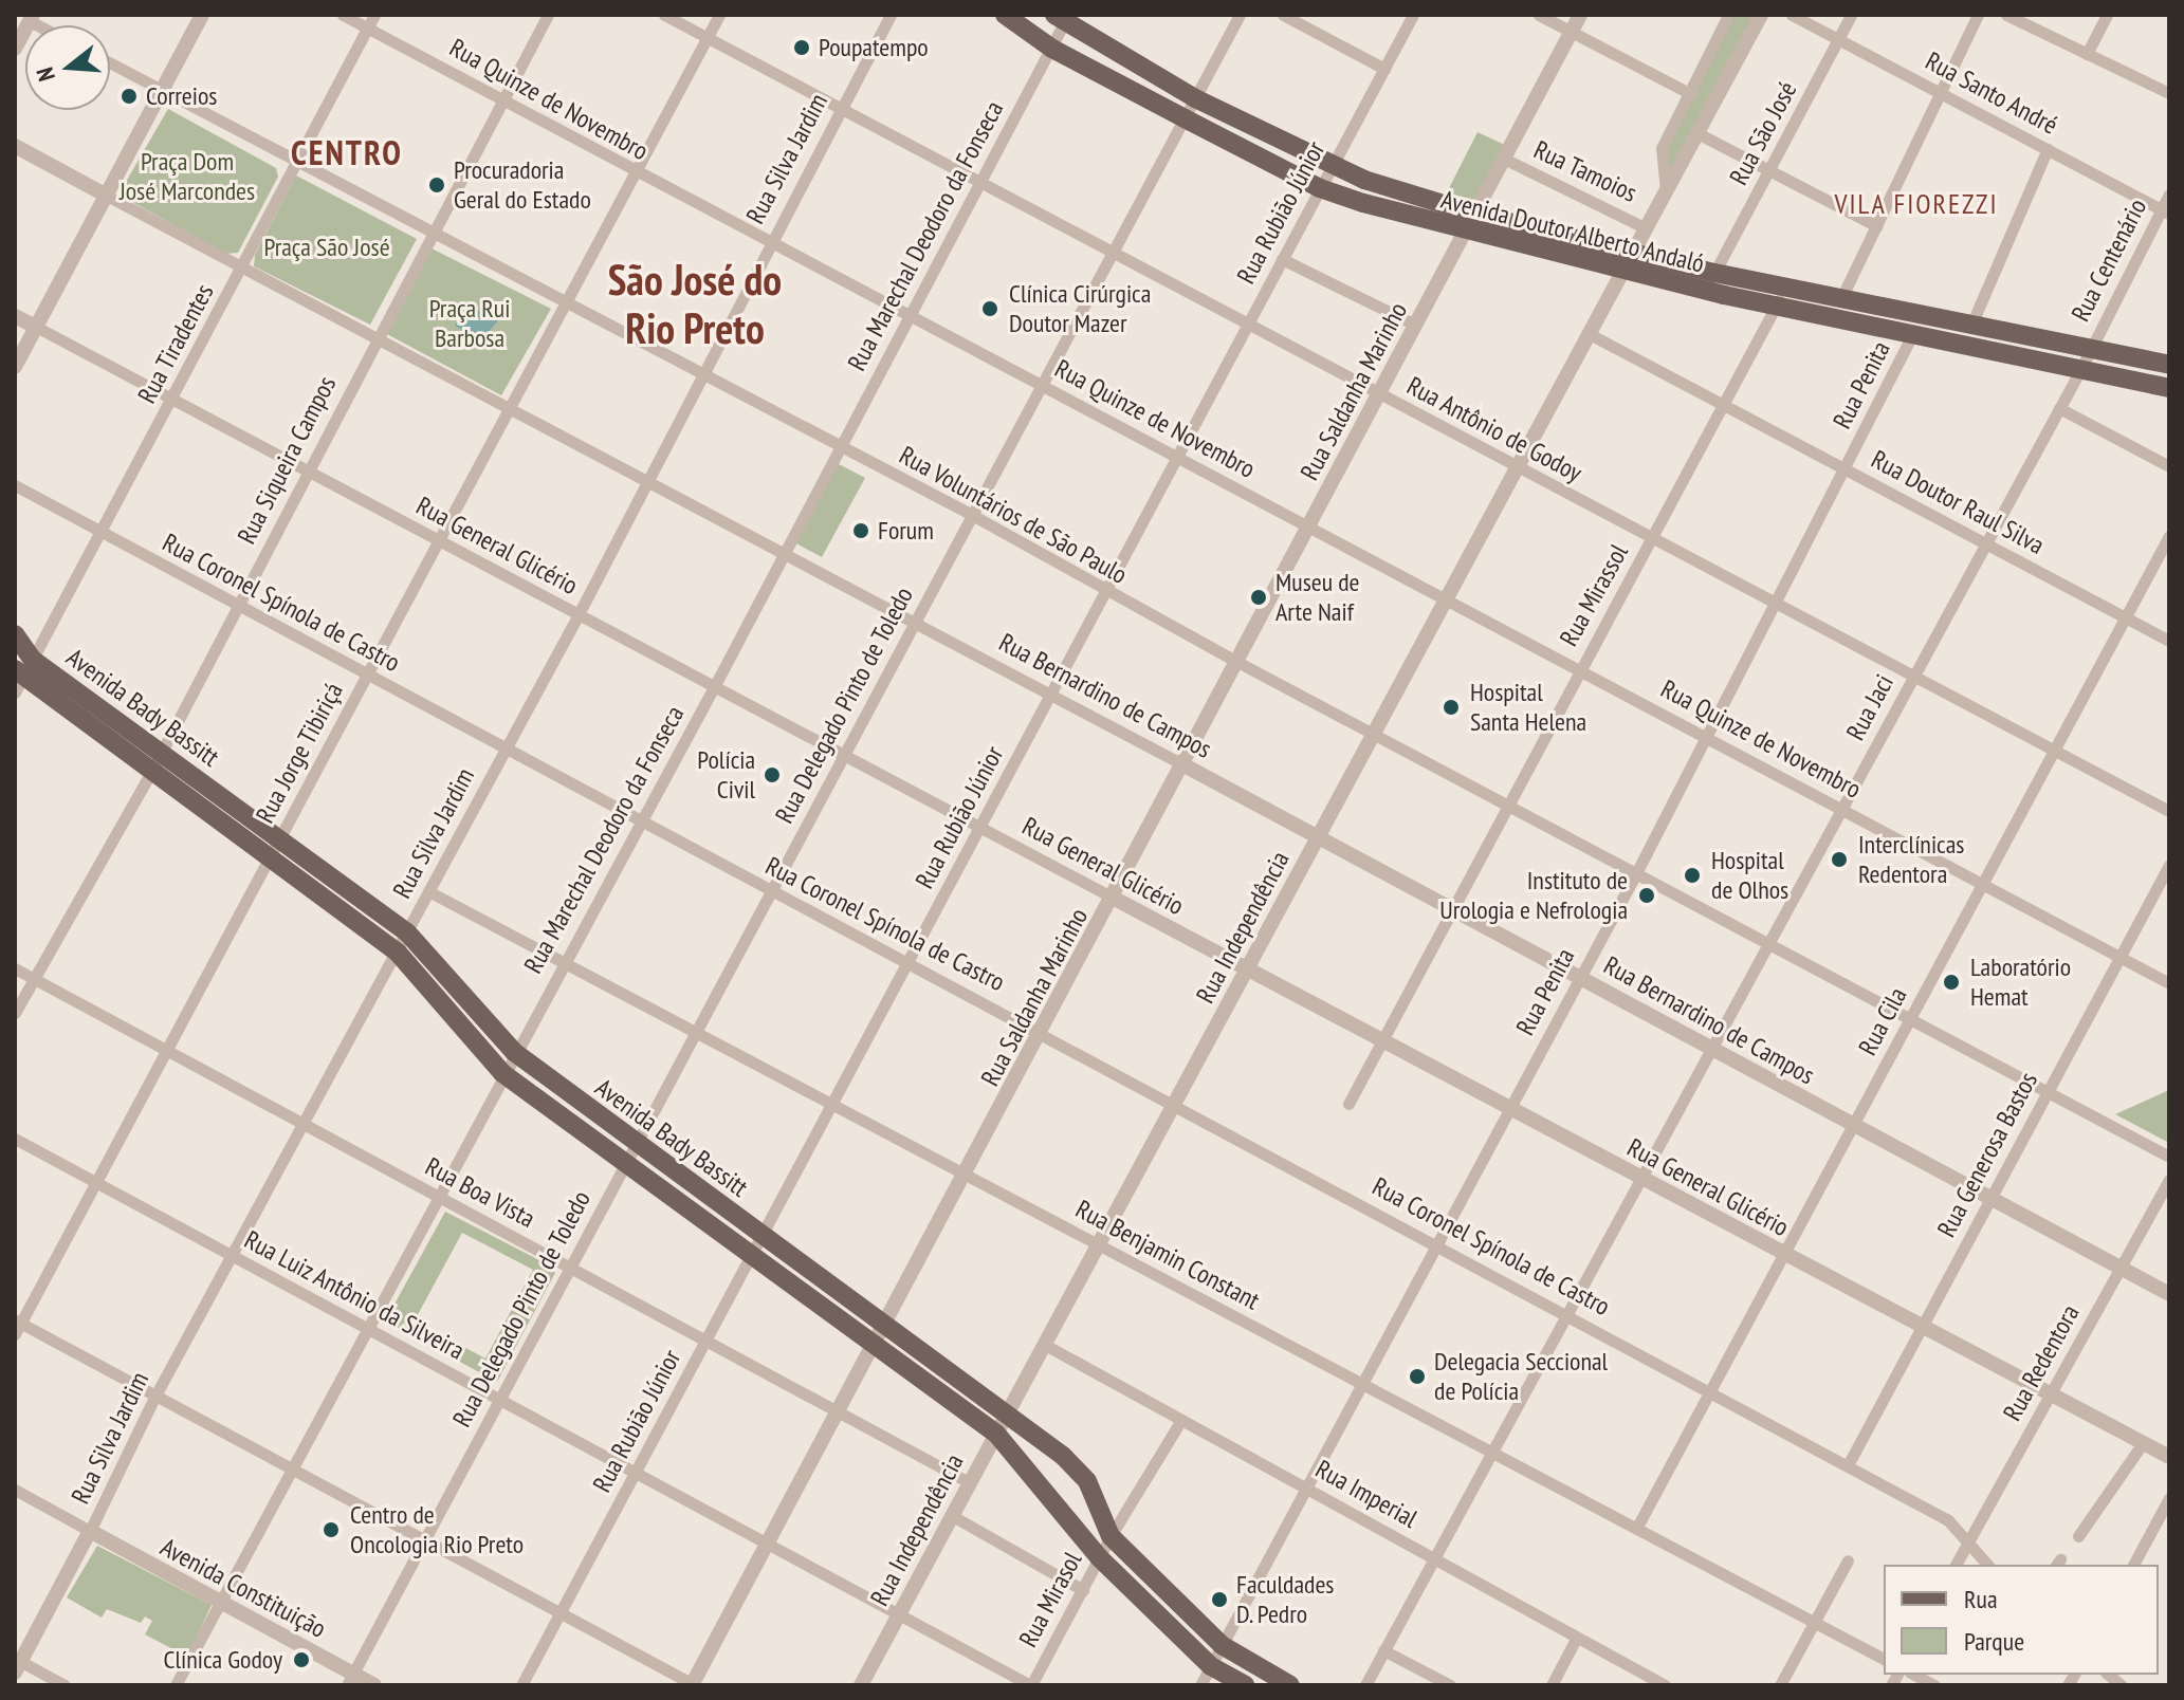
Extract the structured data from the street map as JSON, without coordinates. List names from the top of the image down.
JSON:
{
  "streets": {
    "main road": ["Avenida Doutor Alberto Andaló", "Avenida Bady Bassitt"],
    "street": [
      "Rua Santo André",
      "Rua Quinze de Novembro",
      "Rua São José",
      "Rua Silva Jardim",
      "Rua Tamoios",
      "Rua Rubião Júnior",
      "Rua Marechal Deodoro da Fonseca",
      "Rua Centenário",
      "Rua Tiradentes",
      "Rua Penita",
      "Rua Saldanha Marinho",
      "Rua Antônio de Godoy",
      "Rua Siqueira Campos",
      "Rua Doutor Raul Silva",
      "Rua Voluntários de São Paulo",
      "Rua General Glicério",
      "Rua Mirassol",
      "Rua Coronel Spínola de Castro",
      "Rua Bernardino de Campos",
      "Rua Delegado Pinto de Toledo",
      "Rua Jaci",
      "Rua Jorge Tibiriçá",
      "Rua Independência",
      "Rua Cila",
      "Rua Generosa Bastos",
      "Rua Boa Vista",
      "Rua Benjamin Constant",
      "Rua Luiz Antônio da Silveira",
      "Rua Redentora",
      "Rua Imperial",
      "Avenida Constituição",
      "Rua Mirasol"
    ]
  },
  "crossings": [
    ["Rua Santo André", "Rua São José"],
    ["Rua Santo André", "Rua Centenário"],
    ["Rua Quinze de Novembro", "Rua Silva Jardim"],
    ["Rua Quinze de Novembro", "Rua Rubião Júnior"],
    ["Rua Quinze de Novembro", "Rua Marechal Deodoro da Fonseca"],
    ["Rua Quinze de Novembro", "Rua Tiradentes"],
    ["Rua Quinze de Novembro", "Rua Penita"],
    ["Rua Quinze de Novembro", "Rua Saldanha Marinho"],
    ["Rua Quinze de Novembro", "Rua Siqueira Campos"],
    ["Rua Quinze de Novembro", "Rua Mirassol"],
    ["Rua Quinze de Novembro", "Rua Delegado Pinto de Toledo"],
    ["Rua Quinze de Novembro", "Rua Jaci"],
    ["Rua Quinze de Novembro", "Rua Jorge Tibiriçá"],
    ["Rua Quinze de Novembro", "Rua Independência"],
    ["Rua Quinze de Novembro", "Rua Cila"],
    ["Rua Quinze de Novembro", "Rua Generosa Bastos"],
    ["Rua São José", "Avenida Doutor Alberto Andaló"],
    ["Rua Silva Jardim", "Rua Antônio de Godoy"],
    ["Rua Silva Jardim", "Rua Voluntários de São Paulo"],
    ["Rua Silva Jardim", "Rua General Glicério"],
    ["Rua Silva Jardim", "Rua Coronel Spínola de Castro"],
    ["Rua Silva Jardim", "Rua Bernardino de Campos"],
    ["Rua Silva Jardim", "Avenida Bady Bassitt"],
    ["Rua Silva Jardim", "Rua Boa Vista"],
    ["Rua Silva Jardim", "Rua Benjamin Constant"],
    ["Rua Silva Jardim", "Rua Luiz Antônio da Silveira"],
    ["Rua Silva Jardim", "Avenida Constituição"],
    ["Rua Tamoios", "Rua Saldanha Marinho"],
    ["Rua Tamoios", "Rua Independência"],
    ["Rua Rubião Júnior", "Avenida Doutor Alberto Andaló"],
    ["Rua Rubião Júnior", "Rua Antônio de Godoy"],
    ["Rua Rubião Júnior", "Rua Voluntários de São Paulo"],
    ["Rua Rubião Júnior", "Rua General Glicério"],
    ["Rua Rubião Júnior", "Rua Coronel Spínola de Castro"],
    ["Rua Rubião Júnior", "Rua Bernardino de Campos"],
    ["Rua Rubião Júnior", "Avenida Bady Bassitt"],
    ["Rua Rubião Júnior", "Rua Boa Vista"],
    ["Rua Rubião Júnior", "Rua Benjamin Constant"],
    ["Rua Rubião Júnior", "Rua Luiz Antônio da Silveira"],
    ["Avenida Doutor Alberto Andaló", "Rua Marechal Deodoro da Fonseca"],
    ["Avenida Doutor Alberto Andaló", "Rua Centenário"],
    ["Avenida Doutor Alberto Andaló", "Rua Penita"],
    ["Avenida Doutor Alberto Andaló", "Rua Saldanha Marinho"],
    ["Avenida Doutor Alberto Andaló", "Rua Mirassol"],
    ["Avenida Doutor Alberto Andaló", "Rua Delegado Pinto de Toledo"],
    ["Avenida Doutor Alberto Andaló", "Rua Jaci"],
    ["Avenida Doutor Alberto Andaló", "Rua Independência"],
    ["Rua Marechal Deodoro da Fonseca", "Rua Antônio de Godoy"],
    ["Rua Marechal Deodoro da Fonseca", "Rua Voluntários de São Paulo"],
    ["Rua Marechal Deodoro da Fonseca", "Rua General Glicério"],
    ["Rua Marechal Deodoro da Fonseca", "Rua Coronel Spínola de Castro"],
    ["Rua Marechal Deodoro da Fonseca", "Rua Bernardino de Campos"],
    ["Rua Marechal Deodoro da Fonseca", "Avenida Bady Bassitt"],
    ["Rua Marechal Deodoro da Fonseca", "Rua Boa Vista"],
    ["Rua Marechal Deodoro da Fonseca", "Rua Benjamin Constant"],
    ["Rua Marechal Deodoro da Fonseca", "Rua Luiz Antônio da Silveira"],
    ["Rua Marechal Deodoro da Fonseca", "Avenida Constituição"],
    ["Rua Centenário", "Rua Jaci"],
    ["Rua Tiradentes", "Rua Voluntários de São Paulo"],
    ["Rua Tiradentes", "Rua General Glicério"],
    ["Rua Tiradentes", "Rua Coronel Spínola de Castro"],
    ["Rua Tiradentes", "Rua Bernardino de Campos"],
    ["Rua Tiradentes", "Avenida Bady Bassitt"],
    ["Rua Penita", "Rua Antônio de Godoy"],
    ["Rua Penita", "Rua Doutor Raul Silva"],
    ["Rua Penita", "Rua Voluntários de São Paulo"],
    ["Rua Penita", "Rua General Glicério"],
    ["Rua Penita", "Rua Coronel Spínola de Castro"],
    ["Rua Penita", "Rua Bernardino de Campos"],
    ["Rua Penita", "Avenida Bady Bassitt"],
    ["Rua Penita", "Rua Benjamin Constant"],
    ["Rua Penita", "Rua Imperial"],
    ["Rua Saldanha Marinho", "Rua Antônio de Godoy"],
    ["Rua Saldanha Marinho", "Rua Voluntários de São Paulo"],
    ["Rua Saldanha Marinho", "Rua General Glicério"],
    ["Rua Saldanha Marinho", "Rua Coronel Spínola de Castro"],
    ["Rua Saldanha Marinho", "Rua Bernardino de Campos"],
    ["Rua Saldanha Marinho", "Avenida Bady Bassitt"],
    ["Rua Saldanha Marinho", "Rua Boa Vista"],
    ["Rua Saldanha Marinho", "Rua Benjamin Constant"],
    ["Rua Saldanha Marinho", "Rua Luiz Antônio da Silveira"],
    ["Rua Antônio de Godoy", "Rua Mirassol"],
    ["Rua Antônio de Godoy", "Rua Delegado Pinto de Toledo"],
    ["Rua Antônio de Godoy", "Rua Jaci"],
    ["Rua Antônio de Godoy", "Rua Jorge Tibiriçá"],
    ["Rua Antônio de Godoy", "Rua Independência"],
    ["Rua Antônio de Godoy", "Rua Cila"],
    ["Rua Siqueira Campos", "Rua Voluntários de São Paulo"],
    ["Rua Siqueira Campos", "Rua General Glicério"],
    ["Rua Siqueira Campos", "Rua Coronel Spínola de Castro"],
    ["Rua Siqueira Campos", "Rua Bernardino de Campos"],
    ["Rua Siqueira Campos", "Avenida Bady Bassitt"],
    ["Rua Siqueira Campos", "Rua Boa Vista"],
    ["Rua Doutor Raul Silva", "Rua Mirassol"],
    ["Rua Doutor Raul Silva", "Rua Jaci"],
    ["Rua Doutor Raul Silva", "Rua Independência"],
    ["Rua Doutor Raul Silva", "Rua Cila"],
    ["Rua Voluntários de São Paulo", "Rua Mirassol"],
    ["Rua Voluntários de São Paulo", "Rua Delegado Pinto de Toledo"],
    ["Rua Voluntários de São Paulo", "Rua Jaci"],
    ["Rua Voluntários de São Paulo", "Rua Jorge Tibiriçá"],
    ["Rua Voluntários de São Paulo", "Rua Independência"],
    ["Rua Voluntários de São Paulo", "Rua Cila"],
    ["Rua Voluntários de São Paulo", "Rua Generosa Bastos"],
    ["Rua General Glicério", "Rua Mirassol"],
    ["Rua General Glicério", "Rua Delegado Pinto de Toledo"],
    ["Rua General Glicério", "Rua Jaci"],
    ["Rua General Glicério", "Rua Jorge Tibiriçá"],
    ["Rua General Glicério", "Rua Independência"],
    ["Rua General Glicério", "Rua Cila"],
    ["Rua General Glicério", "Rua Generosa Bastos"],
    ["Rua General Glicério", "Rua Redentora"],
    ["Rua Mirassol", "Rua Bernardino de Campos"],
    ["Rua Coronel Spínola de Castro", "Rua Delegado Pinto de Toledo"],
    ["Rua Coronel Spínola de Castro", "Rua Jaci"],
    ["Rua Coronel Spínola de Castro", "Rua Jorge Tibiriçá"],
    ["Rua Coronel Spínola de Castro", "Rua Independência"],
    ["Rua Coronel Spínola de Castro", "Rua Cila"],
    ["Rua Coronel Spínola de Castro", "Rua Generosa Bastos"],
    ["Rua Coronel Spínola de Castro", "Rua Redentora"],
    ["Rua Bernardino de Campos", "Rua Delegado Pinto de Toledo"],
    ["Rua Bernardino de Campos", "Rua Jaci"],
    ["Rua Bernardino de Campos", "Rua Jorge Tibiriçá"],
    ["Rua Bernardino de Campos", "Rua Independência"],
    ["Rua Bernardino de Campos", "Rua Cila"],
    ["Rua Bernardino de Campos", "Rua Generosa Bastos"],
    ["Rua Bernardino de Campos", "Rua Redentora"],
    ["Rua Delegado Pinto de Toledo", "Avenida Bady Bassitt"],
    ["Rua Delegado Pinto de Toledo", "Rua Boa Vista"],
    ["Rua Delegado Pinto de Toledo", "Rua Benjamin Constant"],
    ["Rua Delegado Pinto de Toledo", "Rua Luiz Antônio da Silveira"],
    ["Rua Delegado Pinto de Toledo", "Avenida Constituição"],
    ["Avenida Bady Bassitt", "Rua Jorge Tibiriçá"],
    ["Avenida Bady Bassitt", "Rua Independência"],
    ["Avenida Bady Bassitt", "Rua Mirasol"],
    ["Rua Jaci", "Rua Benjamin Constant"],
    ["Rua Jaci", "Rua Imperial"],
    ["Rua Jorge Tibiriçá", "Rua Boa Vista"],
    ["Rua Jorge Tibiriçá", "Rua Luiz Antônio da Silveira"],
    ["Rua Independência", "Rua Boa Vista"],
    ["Rua Independência", "Rua Benjamin Constant"],
    ["Rua Independência", "Rua Luiz Antônio da Silveira"],
    ["Rua Independência", "Rua Imperial"],
    ["Rua Cila", "Rua Benjamin Constant"],
    ["Rua Luiz Antônio da Silveira", "Rua Mirasol"],
    ["Rua Imperial", "Rua Mirasol"]
  ],
  "districts": ["CENTRO", "VILA FIOREZZI", "São José do Rio Preto"],
  "parks": ["Praça Dom José Marcondes", "Praça São José", "Praça Rui Barbosa"],
  "places": [
    "Poupatempo",
    "Correios",
    "Procuradoria Geral do Estado",
    "Clínica Cirúrgica Doutor Mazer",
    "Forum",
    "Museu de Arte Naif",
    "Hospital Santa Helena",
    "Polícia Civil",
    "Interclínicas Redentora",
    "Hospital de Olhos",
    "Instituto de Urologia e Nefrologia",
    "Laboratório Hemat",
    "Delegacia Seccional de Polícia",
    "Centro de Oncologia Rio Preto",
    "Faculdades D. Pedro",
    "Clínica Godoy"
  ],
  "legend": ["Rua", "Parque"],
  "north": "left"
}
